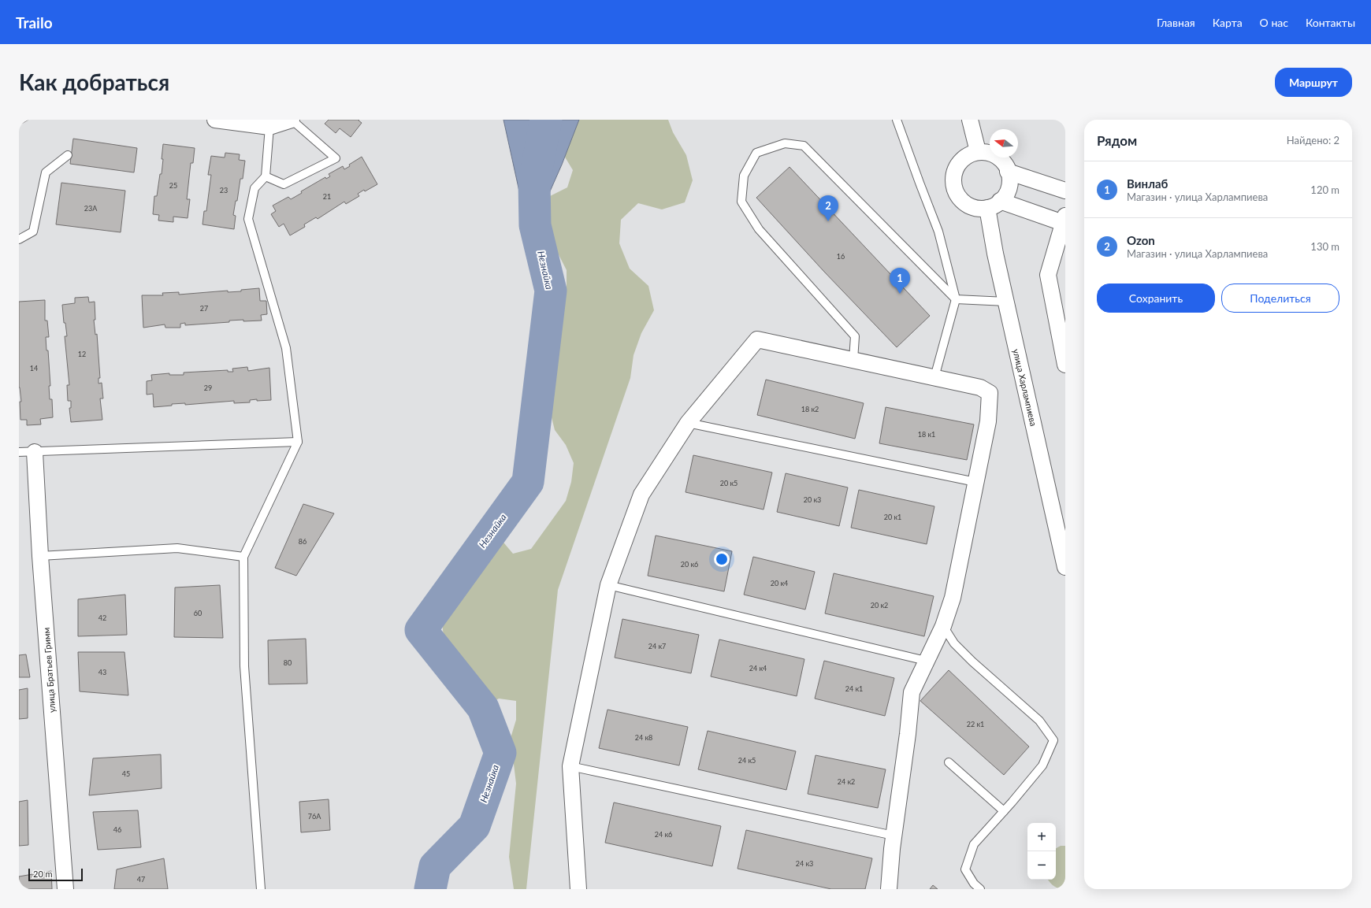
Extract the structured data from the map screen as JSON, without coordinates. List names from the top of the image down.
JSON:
{
  "streets": {
    "street": ["улица Харлампиева", "улица Братьев Гримм"]
  },
  "water": ["Незнайка"],
  "house_numbers": [
    "25",
    "23",
    "21",
    "23А",
    "16",
    "27",
    "12",
    "14",
    "29",
    "18 к2",
    "18 к1",
    "20 к5",
    "20 к3",
    "20 к1",
    "86",
    "20 к6",
    "20 к4",
    "20 к2",
    "60",
    "42",
    "24 к7",
    "80",
    "24 к4",
    "43",
    "24 к1",
    "22 к1",
    "24 к8",
    "24 к5",
    "45",
    "24 к2",
    "76А",
    "46",
    "24 к6",
    "24 к3",
    "47"
  ],
  "scale_bar": "20 m",
  "north": "left",
  "page": {
    "header": "Trailo",
    "nav": [
      "Главная",
      "Карта",
      "О нас",
      "Контакты"
    ],
    "buttons": [
      "Маршрут",
      ["Сохранить", "Поделиться"]
    ],
    "title": "Как добраться",
    "heading": ["Рядом", "Найдено: 2"],
    "list": [
      {
        "mark": "1",
        "name": "Винлаб",
        "note": "Магазин · улица Харлампиева",
        "value": "120 m"
      },
      {
        "mark": "2",
        "name": "Ozon",
        "note": "Магазин · улица Харлампиева",
        "value": "130 m"
      }
    ],
    "pins": ["2", "1"],
    "map_buttons": ["+", "−"],
    "scale": "20 m"
  }
}
